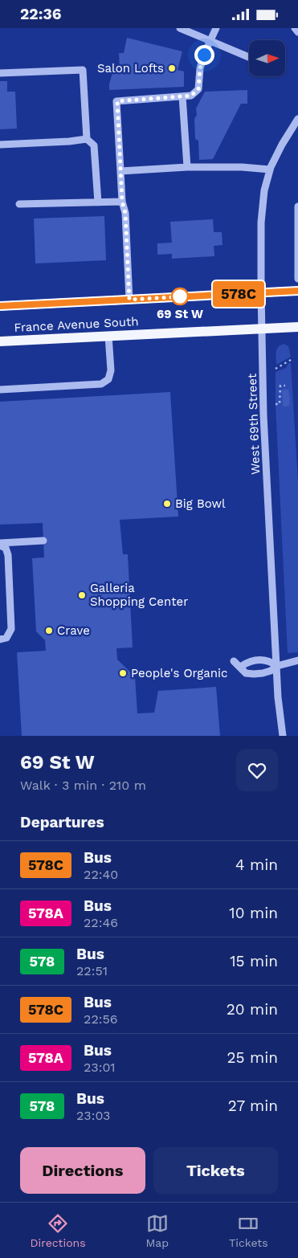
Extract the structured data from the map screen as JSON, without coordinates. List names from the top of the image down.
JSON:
{
  "streets": {
    "main road": ["France Avenue South"],
    "street": ["West 69th Street"]
  },
  "crossings": [
    ["France Avenue South", "West 69th Street"]
  ],
  "places": [
    "Salon Lofts",
    "69 St W",
    "Big Bowl",
    "Galleria Shopping Center",
    "Crave",
    "People's Organic"
  ],
  "lines": ["bus line 578C"],
  "north": "right",
  "page": {
    "status": "22:36",
    "on_map": "578C",
    "heading": [
      ["69 St W", "Walk · 3 min · 210 m"],
      "Departures"
    ],
    "list": [
      {
        "mark": "578C",
        "name": "Bus",
        "note": "22:40",
        "value": "4 min"
      },
      {
        "mark": "578A",
        "name": "Bus",
        "note": "22:46",
        "value": "10 min"
      },
      {
        "mark": "578",
        "name": "Bus",
        "note": "22:51",
        "value": "15 min"
      },
      {
        "mark": "578C",
        "name": "Bus",
        "note": "22:56",
        "value": "20 min"
      },
      {
        "mark": "578A",
        "name": "Bus",
        "note": "23:01",
        "value": "25 min"
      },
      {
        "mark": "578",
        "name": "Bus",
        "note": "23:03",
        "value": "27 min"
      }
    ],
    "buttons": ["Directions", "Tickets"],
    "tabs": ["Directions", "Map", "Tickets"]
  }
}
